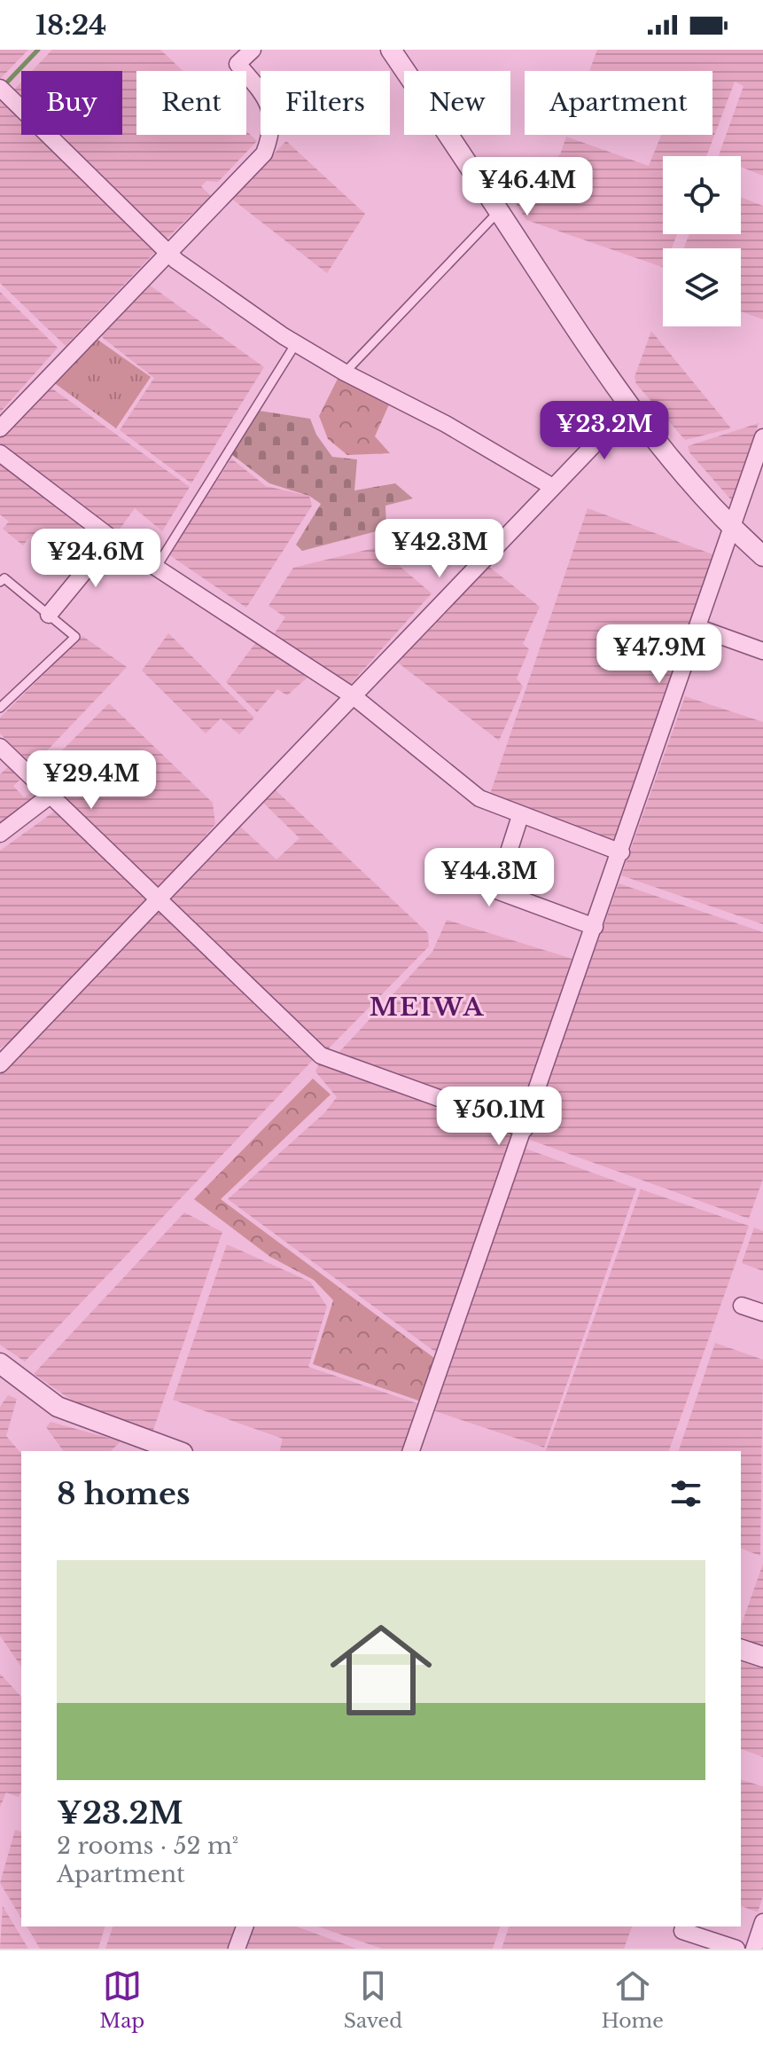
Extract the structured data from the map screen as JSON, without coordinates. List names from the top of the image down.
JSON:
{
  "districts": ["MEIWA"],
  "page": {
    "status": "18:24",
    "chip": [
      "Buy",
      "Rent",
      "Filters",
      "New",
      "Apartment"
    ],
    "price": [
      "¥46.4M",
      "¥23.2M",
      "¥42.3M",
      "¥24.6M",
      "¥47.9M",
      "¥29.4M",
      "¥44.3M",
      "¥50.1M"
    ],
    "heading": "8 homes",
    "list": [
      {
        "name": "¥23.2M",
        "note": "2 rooms · 52 m² · Apartment"
      }
    ],
    "tabs": ["Map", "Saved", "Home"]
  }
}
